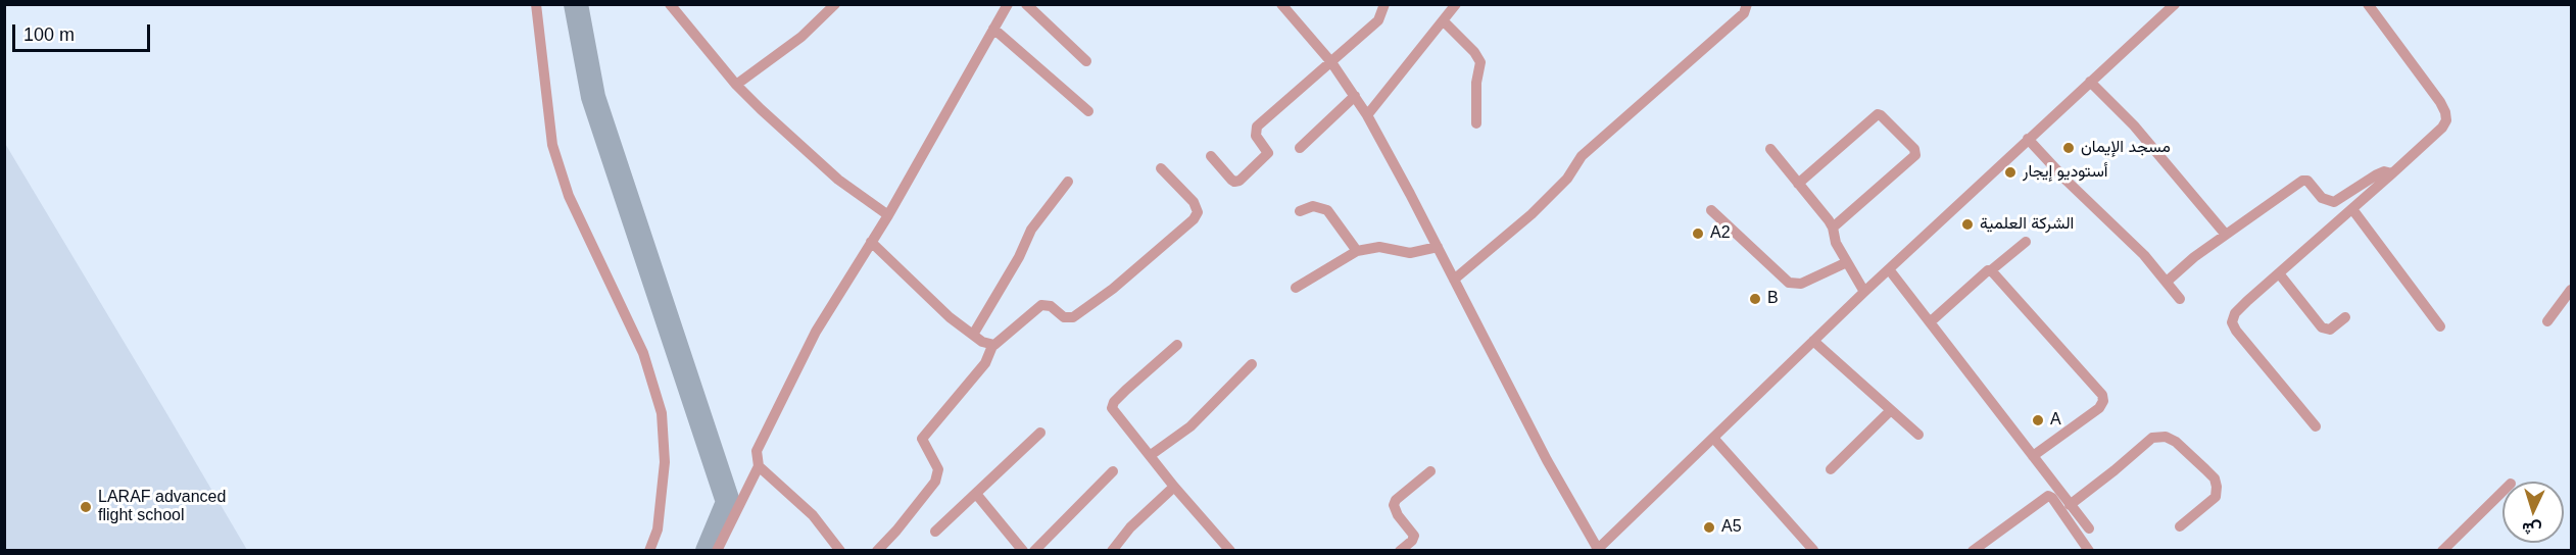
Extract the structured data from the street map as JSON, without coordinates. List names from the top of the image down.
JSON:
{
  "places": [
    "مسجد الإيمان",
    "أستوديو إيجار",
    "الشركة العلمية",
    "A2",
    "B",
    "A",
    "LARAF advanced flight school",
    "A5"
  ],
  "scale_bar": "100 m",
  "north": "bottom"
}
